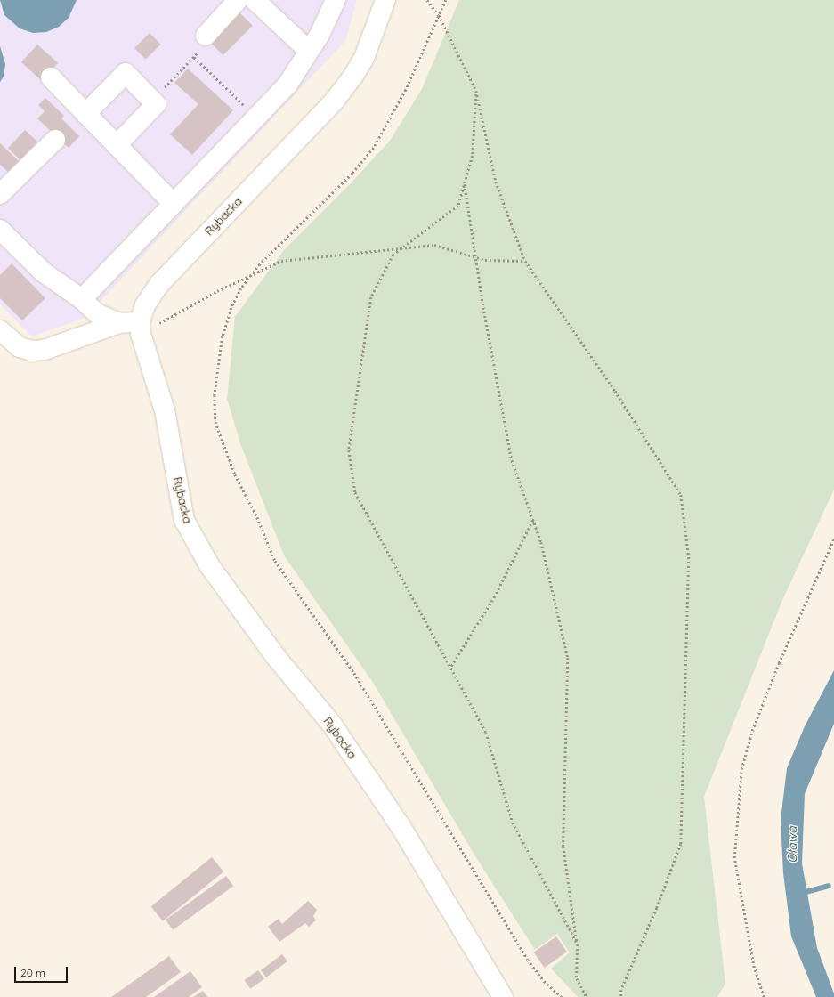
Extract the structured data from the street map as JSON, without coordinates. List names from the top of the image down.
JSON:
{
  "streets": {
    "street": ["Rybacka"]
  },
  "water": ["Oława"],
  "scale_bar": "20 m"
}
